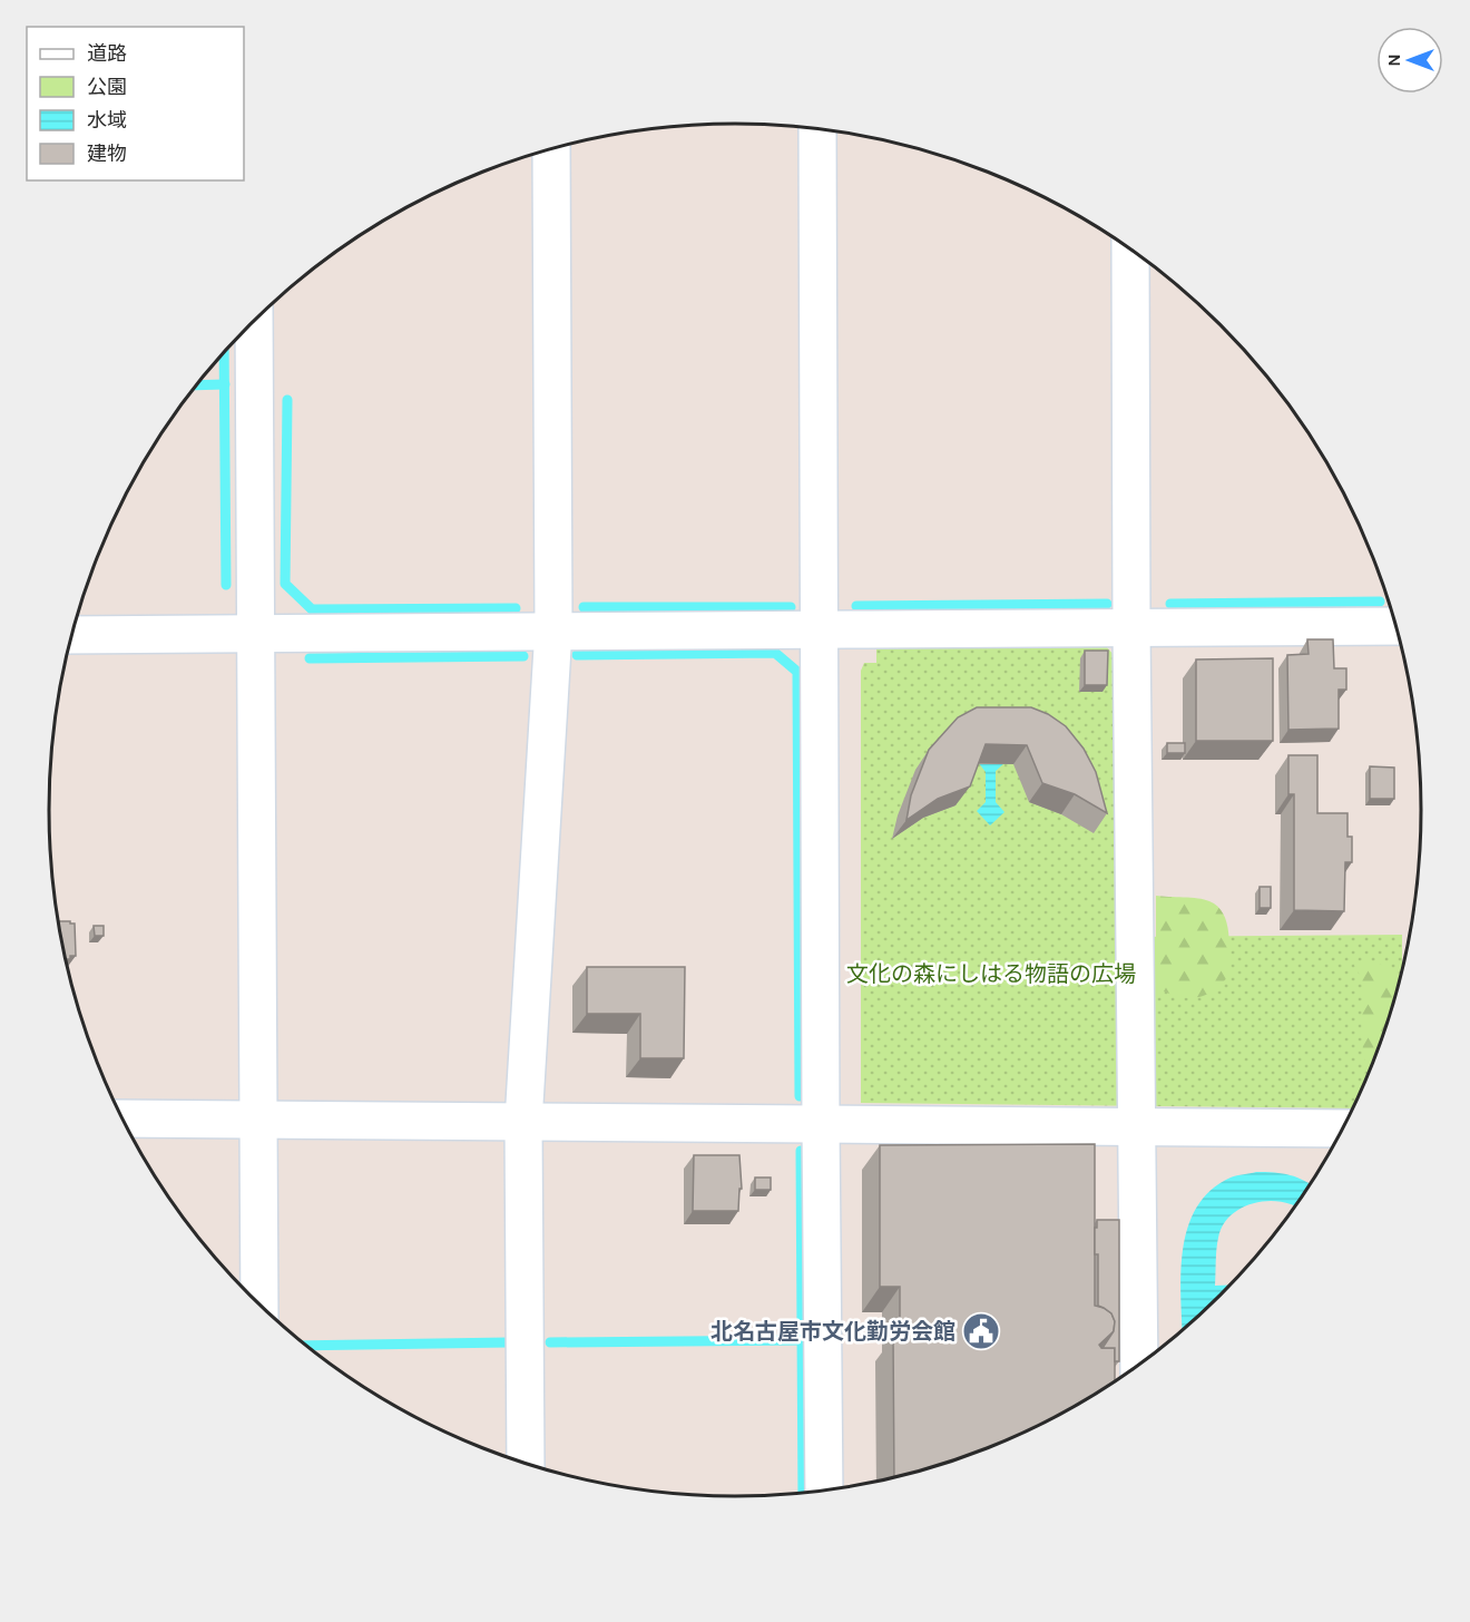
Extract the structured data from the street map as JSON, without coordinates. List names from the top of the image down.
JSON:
{
  "parks": ["文化の森にしはる物語の広場"],
  "places": {
    "public building": ["北名古屋市文化勤労会館"]
  },
  "legend": [
    "道路",
    "公園",
    "水域",
    "建物"
  ],
  "north": "left"
}
